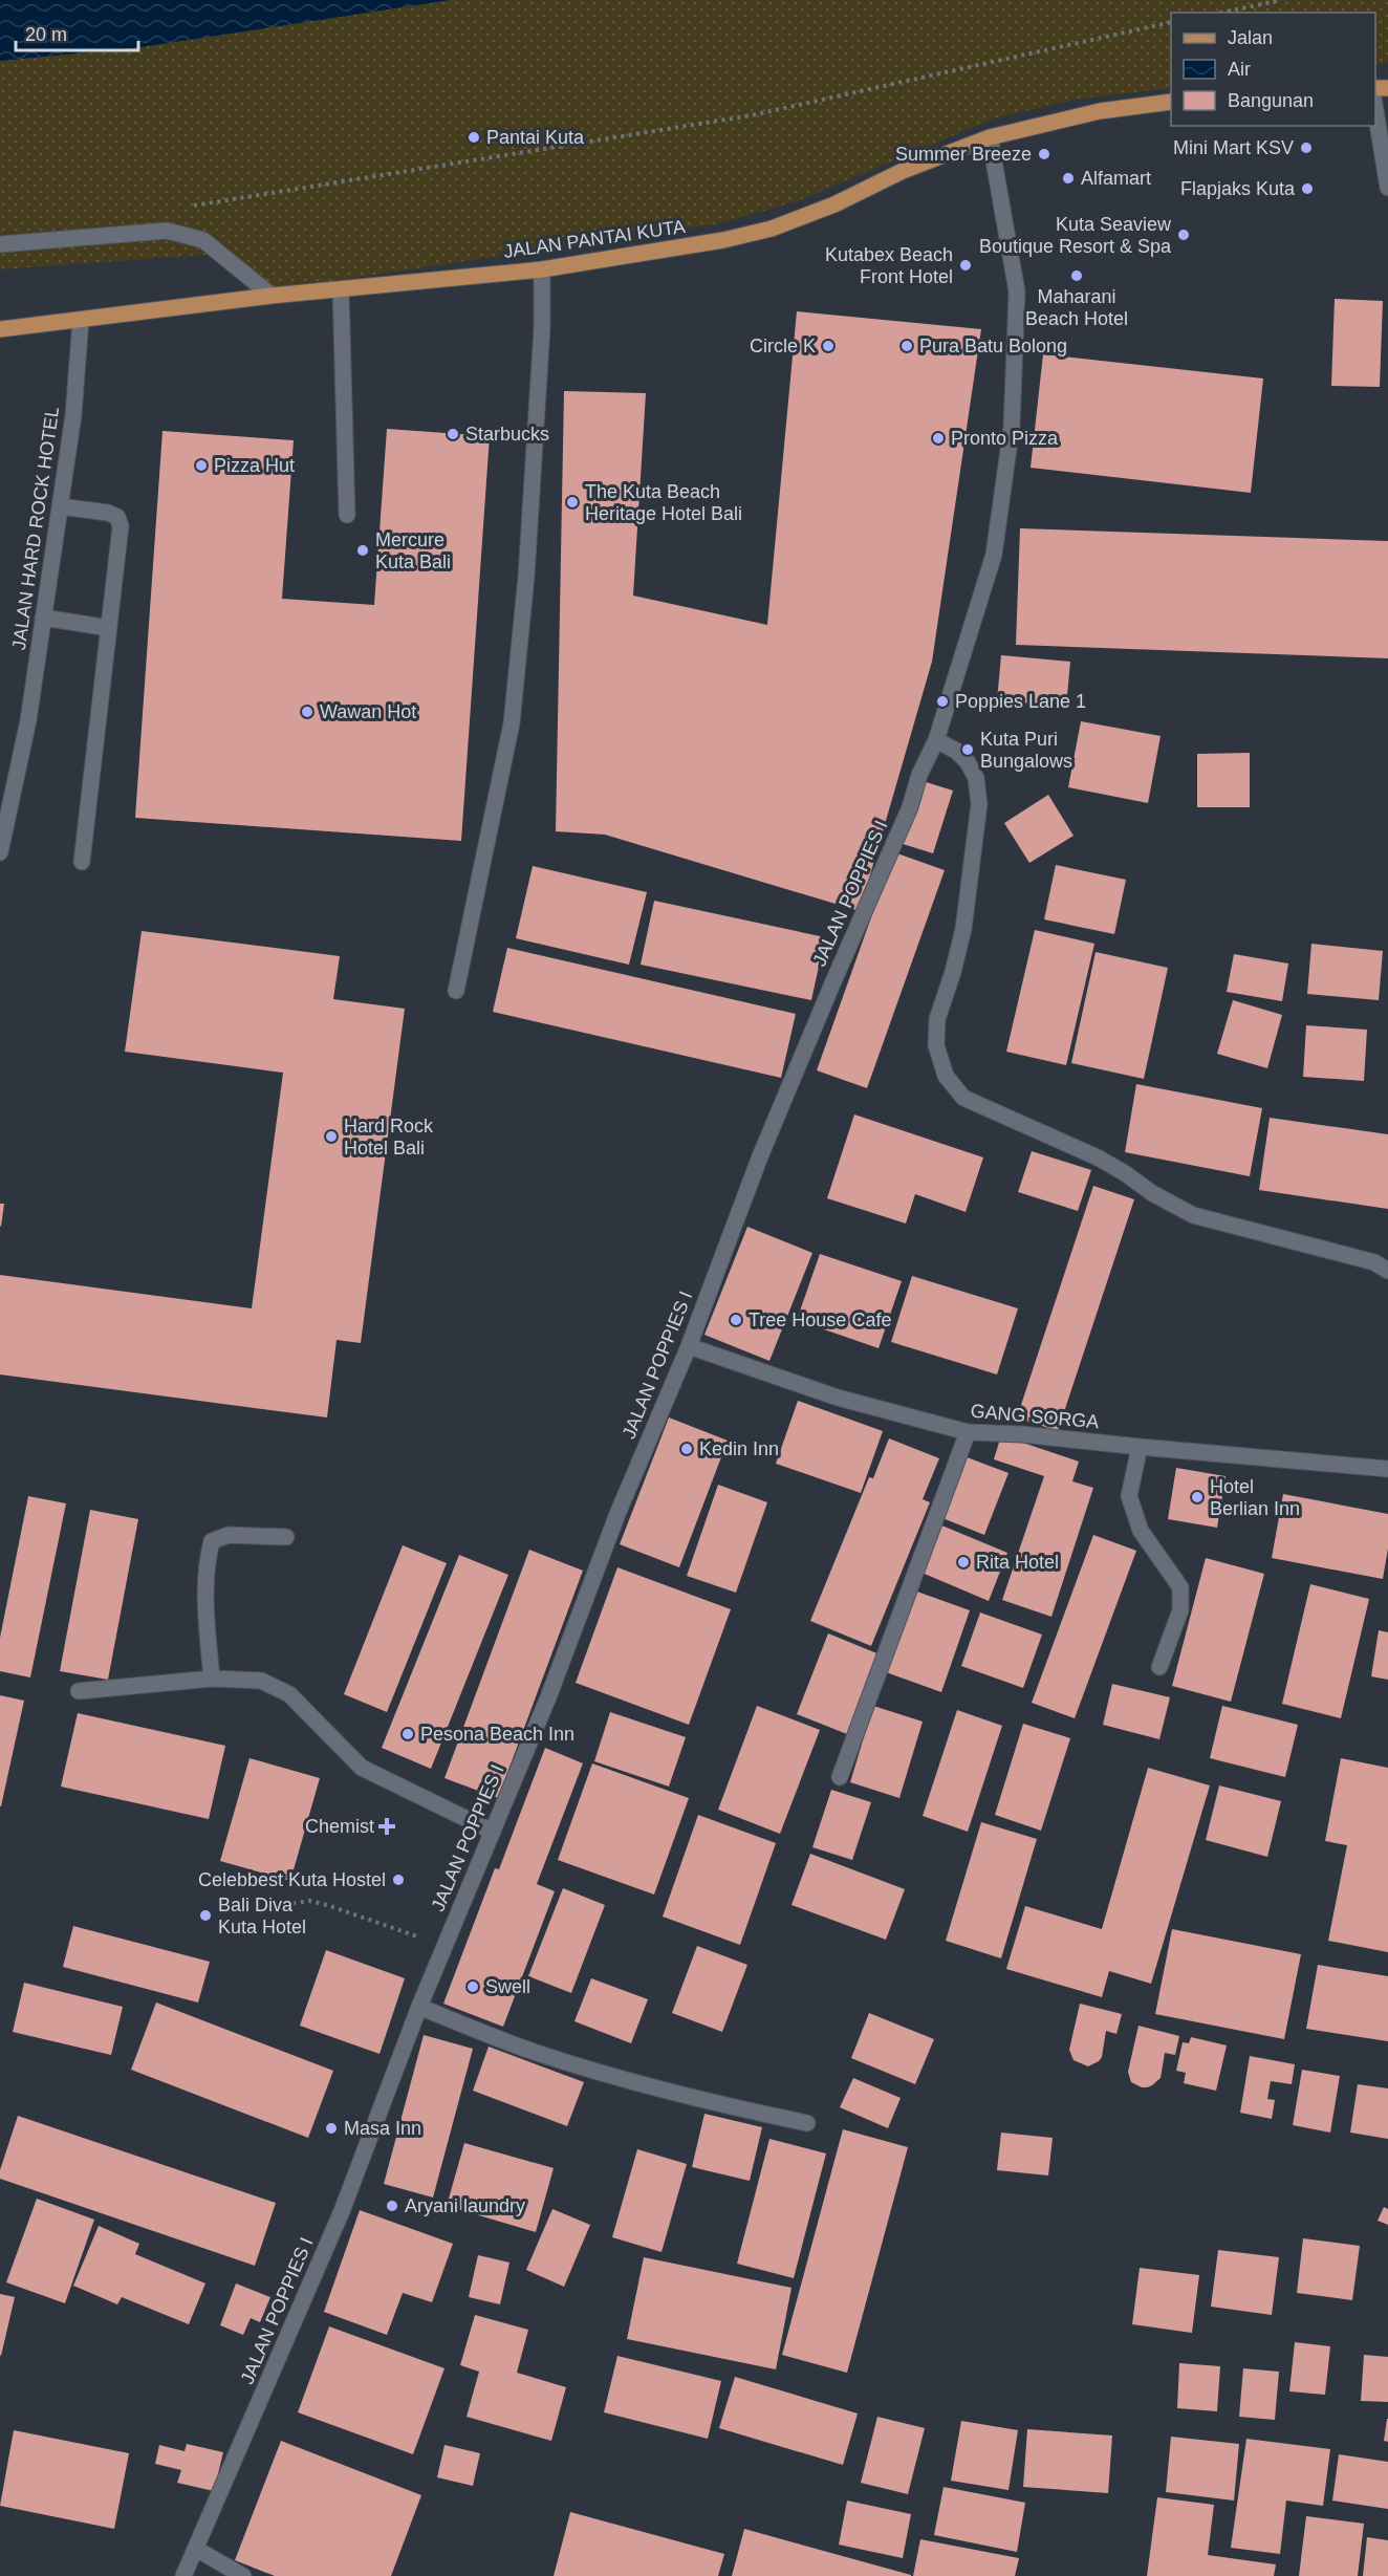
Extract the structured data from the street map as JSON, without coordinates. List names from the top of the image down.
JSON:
{
  "streets": {
    "main road": ["JALAN PANTAI KUTA"],
    "street": ["JALAN HARD ROCK HOTEL", "JALAN POPPIES I", "GANG SORGA"]
  },
  "crossings": [
    ["JALAN PANTAI KUTA", "JALAN HARD ROCK HOTEL"],
    ["JALAN PANTAI KUTA", "JALAN POPPIES I"],
    ["JALAN POPPIES I", "GANG SORGA"]
  ],
  "places": {
    "other": [
      "Pantai Kuta",
      "Mini Mart KSV",
      "Summer Breeze",
      "Alfamart",
      "Flapjaks Kuta",
      "Kuta Seaview Boutique Resort & Spa",
      "Kutabex Beach Front Hotel",
      "Maharani Beach Hotel",
      "Circle K",
      "Pura Batu Bolong",
      "Starbucks",
      "Pronto Pizza",
      "Pizza Hut",
      "The Kuta Beach Heritage Hotel Bali",
      "Mercure Kuta Bali",
      "Poppies Lane 1",
      "Wawan Hot",
      "Kuta Puri Bungalows",
      "Hard Rock Hotel Bali",
      "Tree House Cafe",
      "Kedin Inn",
      "Hotel Berlian Inn",
      "Rita Hotel",
      "Pesona Beach Inn",
      "Celebbest Kuta Hostel",
      "Bali Diva Kuta Hotel",
      "Swell",
      "Masa Inn",
      "Aryani laundry"
    ],
    "health": ["Chemist"]
  },
  "legend": ["Jalan", "Air", "Bangunan"],
  "scale_bar": "20 m"
}
